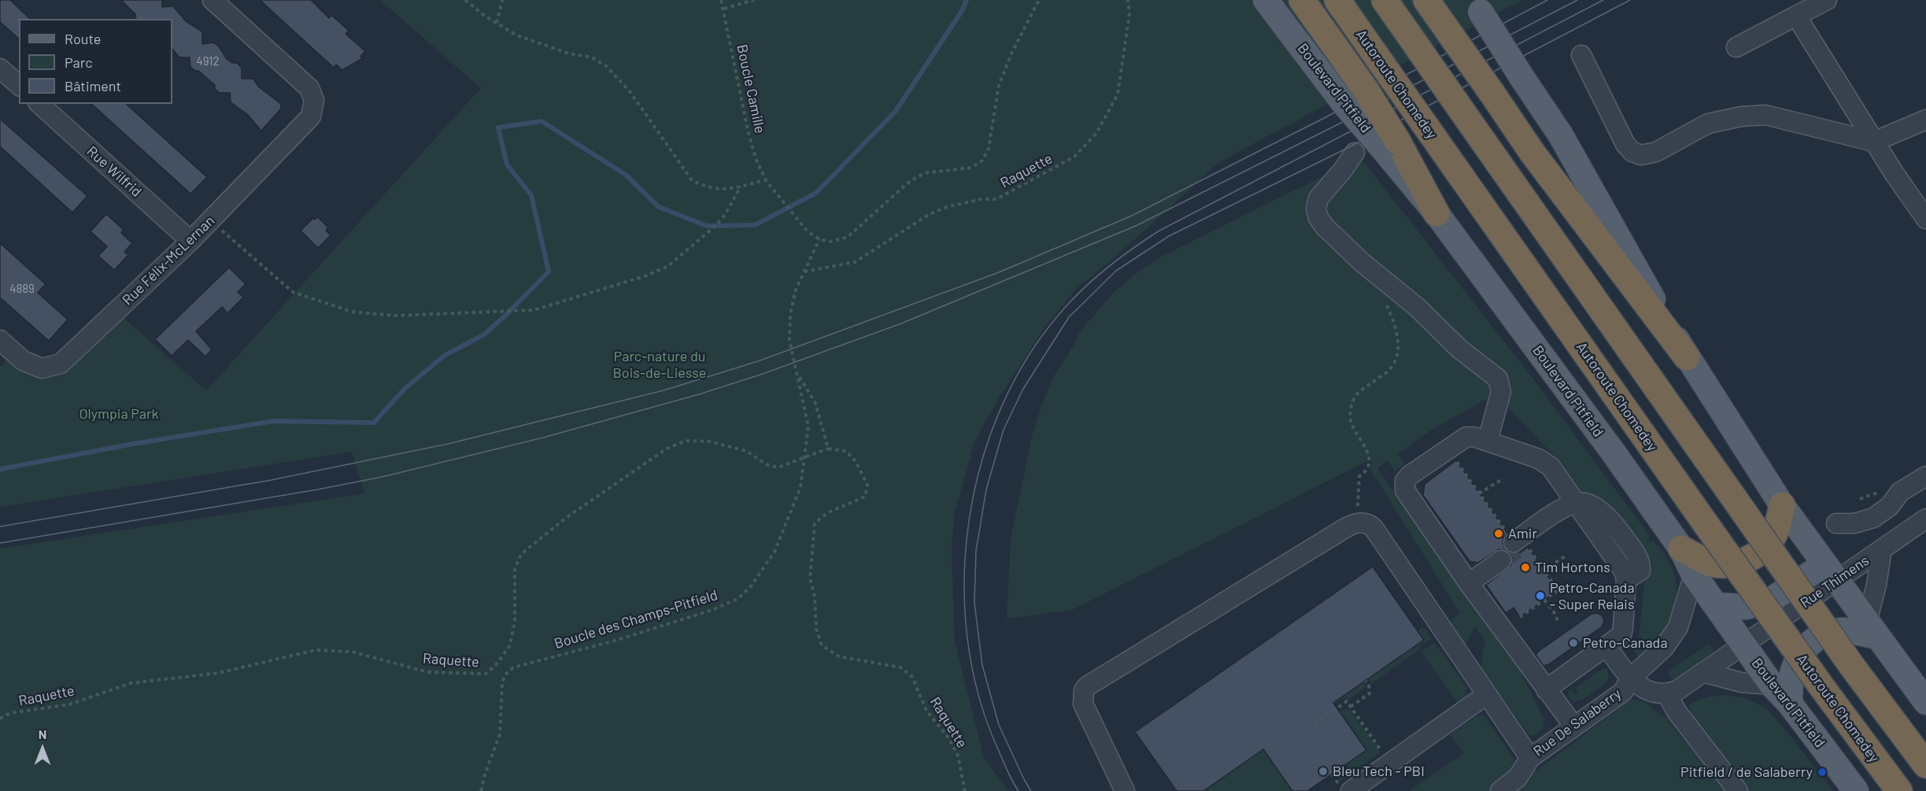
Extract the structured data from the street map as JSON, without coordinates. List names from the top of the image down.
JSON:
{
  "streets": {
    "highway": ["Autoroute Chomedey"],
    "main road": ["Boulevard Pitfield"],
    "street": [
      "Rue Wilfrid",
      "Rue Félix-McLernan",
      "Rue Thimens",
      "Rue De Salaberry"
    ],
    "path": ["Boucle Camille", "Raquette", "Boucle des Champs-Pitfield"]
  },
  "crossings": [
    ["Boulevard Pitfield", "Rue Thimens"],
    ["Raquette", "Boucle des Champs-Pitfield"],
    ["Rue Wilfrid", "Rue Félix-McLernan"]
  ],
  "parks": ["Parc-nature du Bois-de-Liesse", "Olympia Park"],
  "places": [
    "Amir",
    "Tim Hortons",
    "Petro-Canada - Super Relais",
    "Petro-Canada",
    "Bleu Tech - PBI",
    "Pitfield / de Salaberry"
  ],
  "house_numbers": ["4912", "4889"],
  "legend": ["Route", "Parc", "Bâtiment"],
  "north": "top"
}
